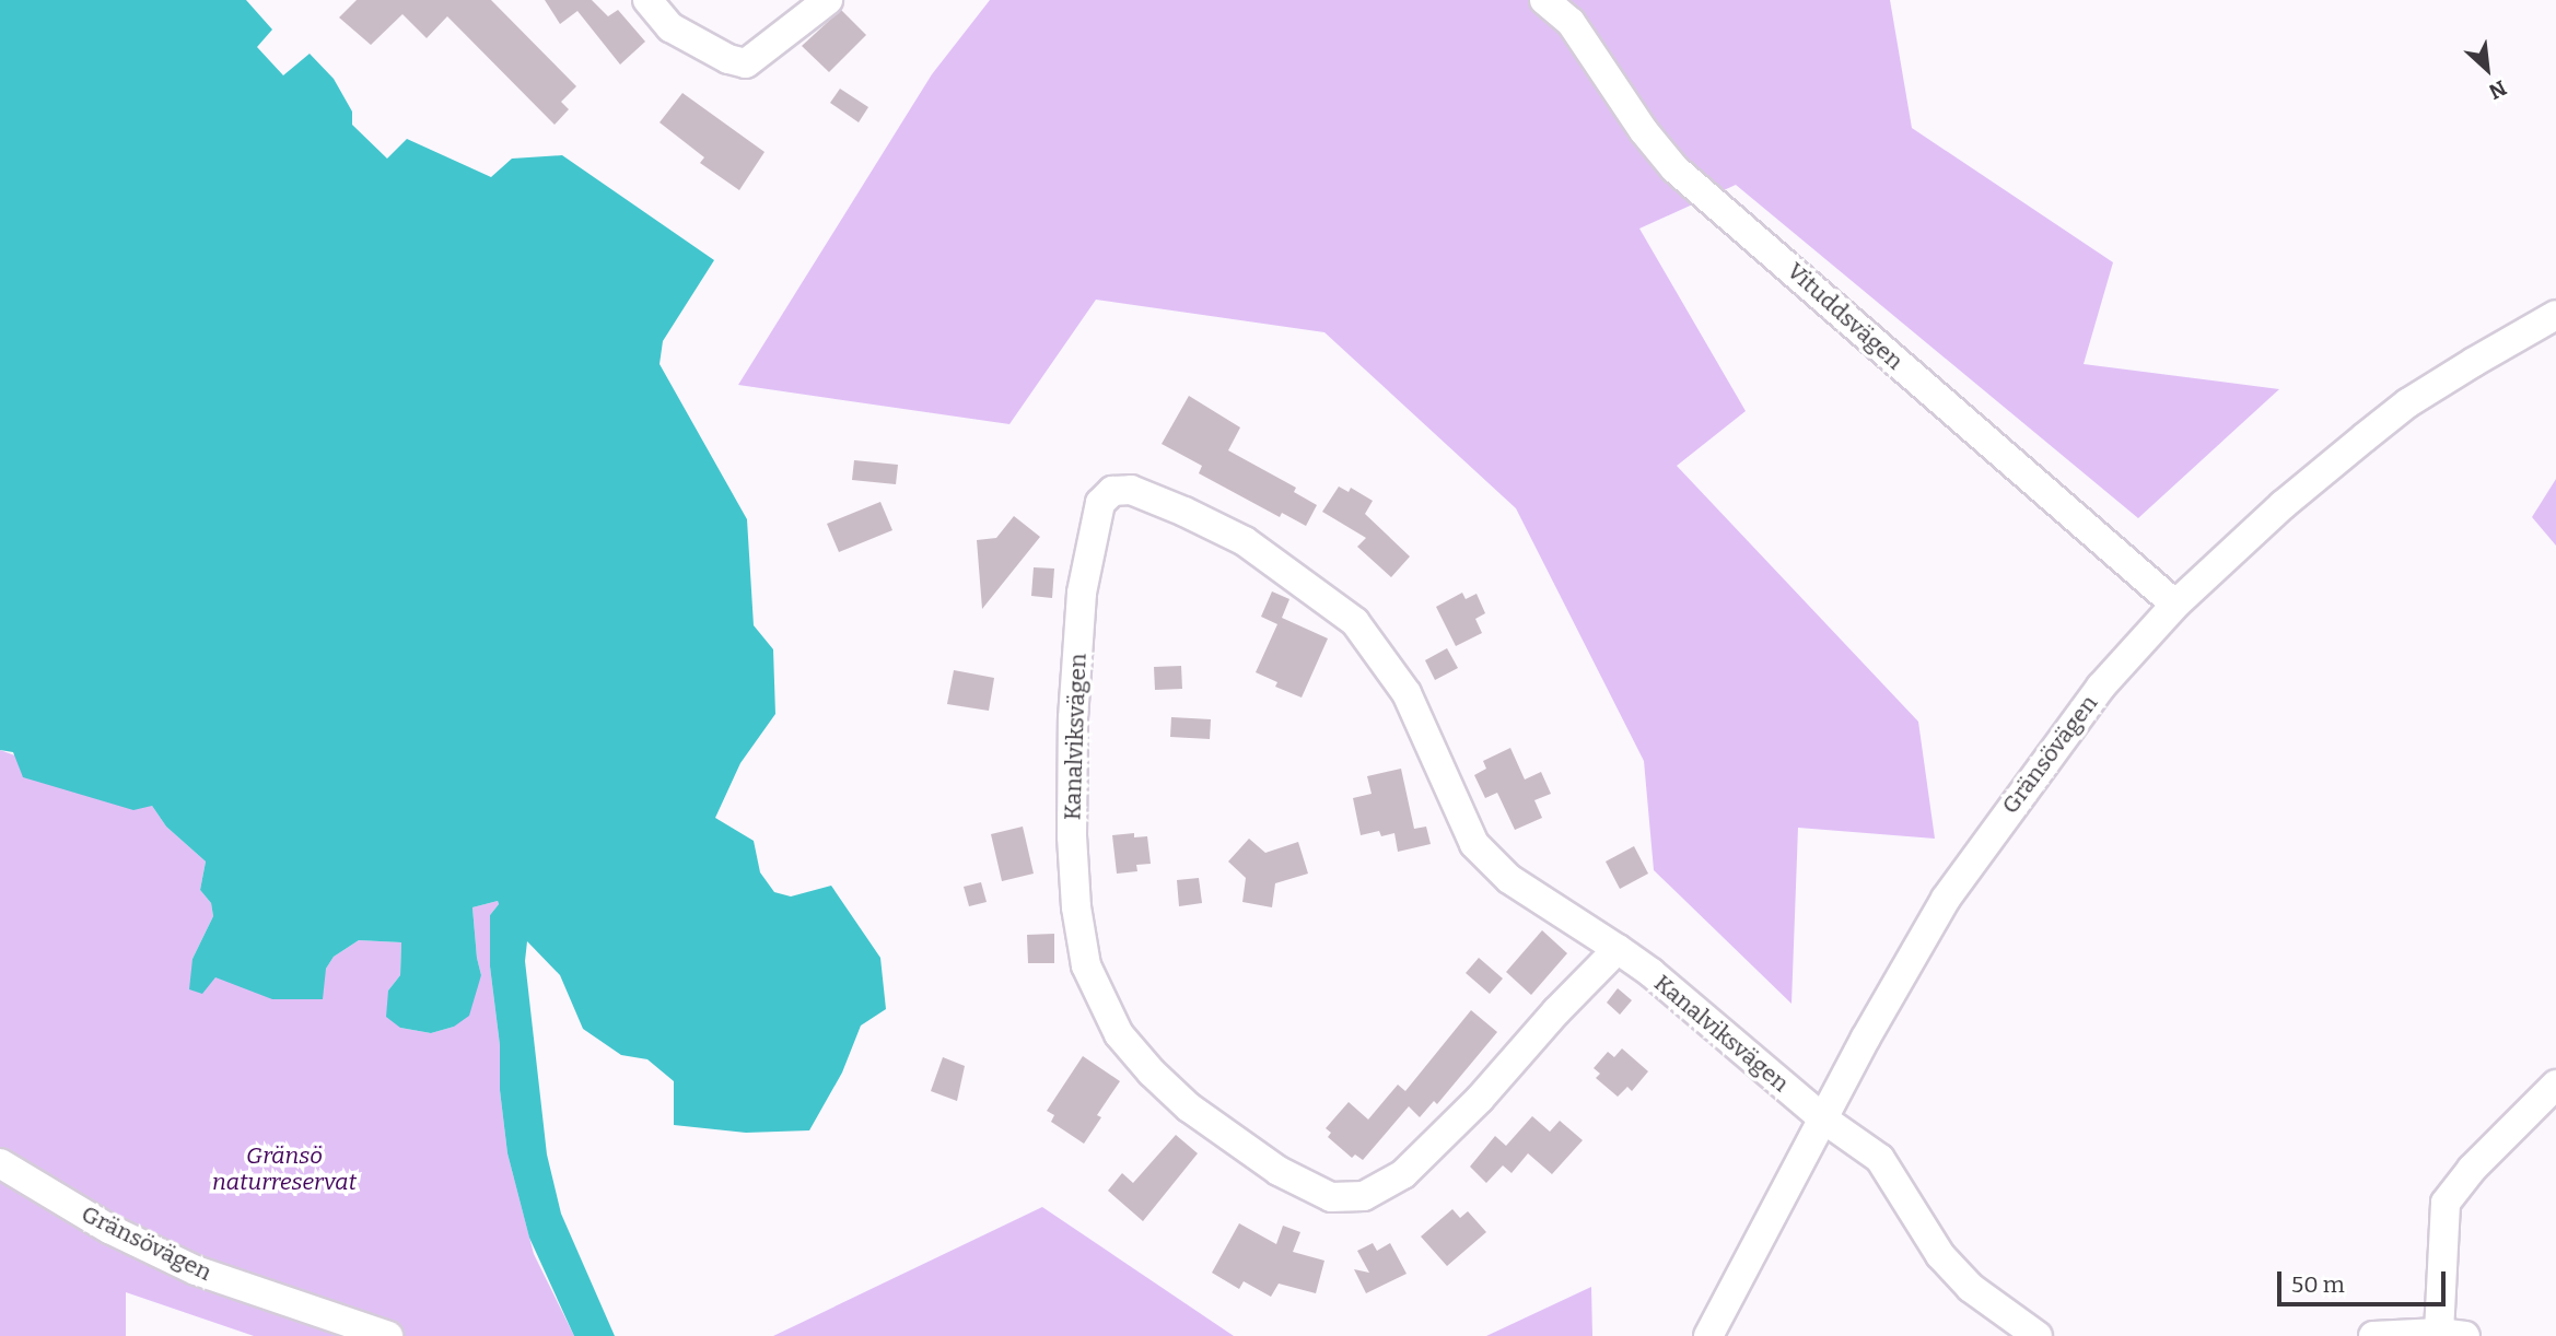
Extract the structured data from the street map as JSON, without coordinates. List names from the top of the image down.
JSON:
{
  "streets": {
    "street": ["Vituddsvägen", "Kanalviksvägen", "Gränsövägen"]
  },
  "crossings": [
    ["Vituddsvägen", "Gränsövägen"],
    ["Kanalviksvägen", "Gränsövägen"]
  ],
  "parks": ["Gränsö naturreservat"],
  "scale_bar": "50 m",
  "north": "bottom right"
}
